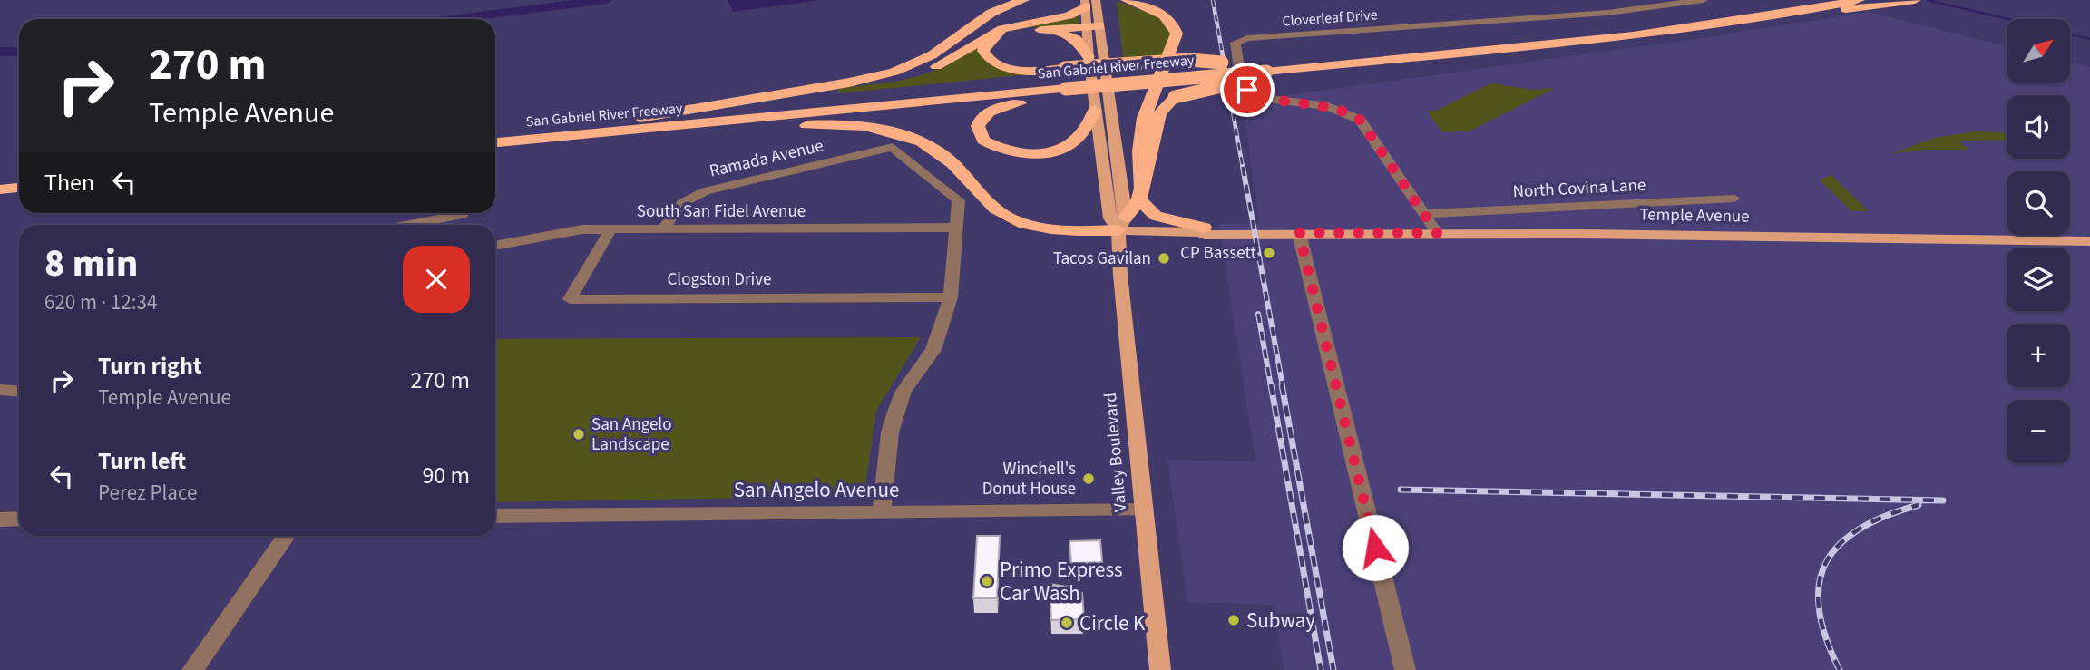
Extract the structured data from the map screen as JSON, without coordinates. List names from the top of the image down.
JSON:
{
  "streets": {
    "highway": ["San Gabriel River Freeway"],
    "main road": ["Temple Avenue", "Valley Boulevard"],
    "street": [
      "Cloverleaf Drive",
      "Ramada Avenue",
      "North Covina Lane",
      "South San Fidel Avenue",
      "Clogston Drive",
      "San Angelo Avenue"
    ]
  },
  "crossings": [
    ["Cloverleaf Drive", "North Covina Lane"],
    ["Ramada Avenue", "South San Fidel Avenue"],
    ["South San Fidel Avenue", "Clogston Drive"],
    ["Temple Avenue", "Valley Boulevard"],
    ["Valley Boulevard", "San Angelo Avenue"]
  ],
  "places": [
    "CP Bassett",
    "Tacos Gavilan",
    "San Angelo Landscape",
    "Winchell's Donut House",
    "Primo Express Car Wash",
    "Subway",
    "Circle K"
  ],
  "north": "top right",
  "page": {
    "map_buttons": ["+", "−"],
    "turn": ["270 m", "Temple Avenue"],
    "then": "Then",
    "heading": ["8 min", "620 m · 12:34"],
    "list": [
      {
        "name": "Turn right",
        "note": "Temple Avenue",
        "value": "270 m"
      },
      {
        "name": "Turn left",
        "note": "Perez Place",
        "value": "90 m"
      }
    ]
  }
}
